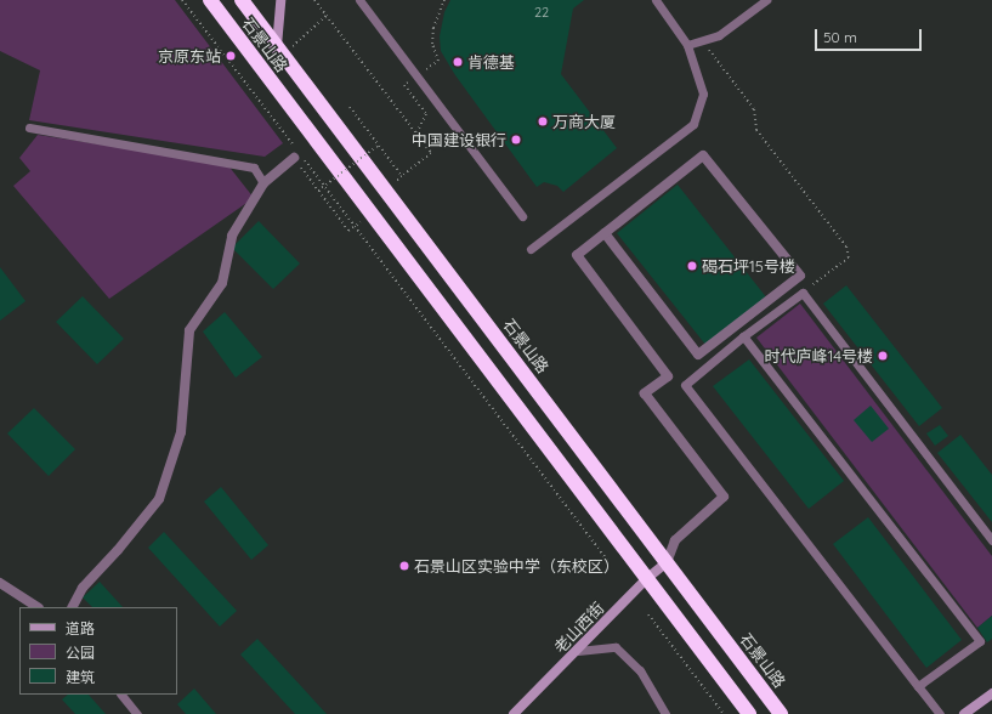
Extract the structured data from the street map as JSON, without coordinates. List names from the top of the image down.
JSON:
{
  "streets": {
    "highway": ["石景山路"],
    "street": ["老山西街"]
  },
  "crossings": [
    ["石景山路", "老山西街"]
  ],
  "places": [
    "京原东站",
    "肯德基",
    "万商大厦",
    "中国建设银行",
    "碣石坪15号楼",
    "时代庐峰14号楼",
    "石景山区实验中学（东校区）"
  ],
  "house_numbers": ["22"],
  "legend": ["道路", "公园", "建筑"],
  "scale_bar": "50 m"
}
